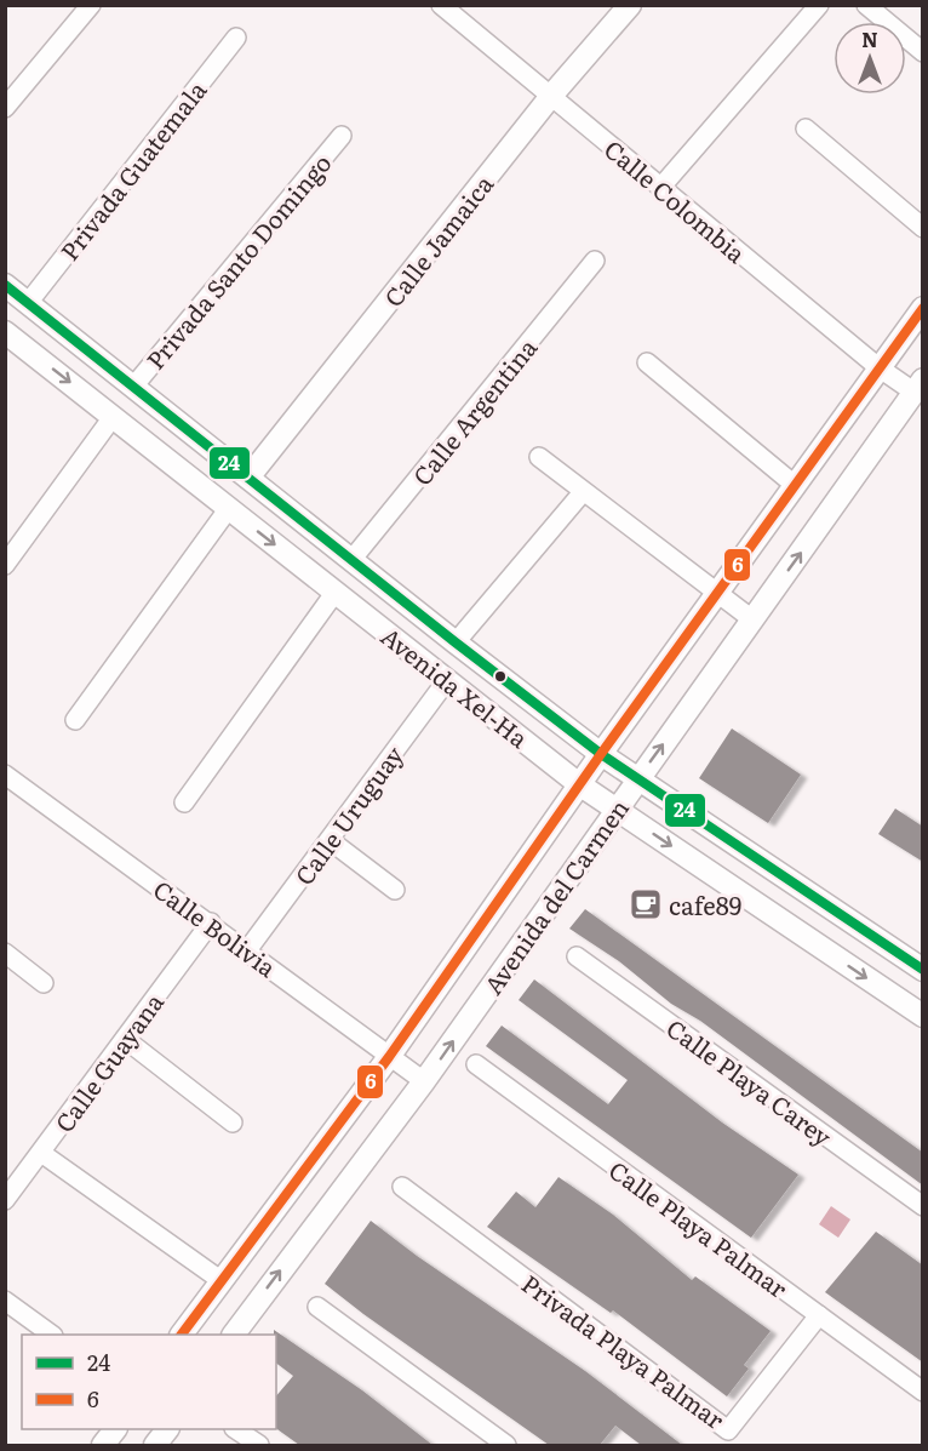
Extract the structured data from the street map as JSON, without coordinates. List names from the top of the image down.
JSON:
{
  "streets": {
    "street": [
      "Privada Guatemala",
      "Calle Colombia",
      "Calle Jamaica",
      "Privada Santo Domingo",
      "Calle Argentina",
      "Avenida Xel-Ha",
      "Calle Uruguay",
      "Avenida del Carmen",
      "Calle Bolivia",
      "Calle Guayana",
      "Calle Playa Carey",
      "Calle Playa Palmar",
      "Privada Playa Palmar"
    ]
  },
  "crossings": [
    ["Privada Guatemala", "Avenida Xel-Ha"],
    ["Calle Colombia", "Calle Jamaica"],
    ["Calle Colombia", "Avenida del Carmen"],
    ["Calle Jamaica", "Avenida Xel-Ha"],
    ["Privada Santo Domingo", "Avenida Xel-Ha"],
    ["Calle Argentina", "Avenida Xel-Ha"],
    ["Avenida Xel-Ha", "Calle Uruguay"],
    ["Avenida Xel-Ha", "Avenida del Carmen"],
    ["Calle Uruguay", "Calle Bolivia"],
    ["Avenida del Carmen", "Calle Bolivia"],
    ["Calle Bolivia", "Calle Guayana"],
    ["Calle Playa Palmar", "Privada Playa Palmar"]
  ],
  "places": {
    "cafe": ["cafe89"]
  },
  "lines": ["transit line 24", "transit line 6"],
  "legend": ["24", "6"],
  "north": "top"
}
